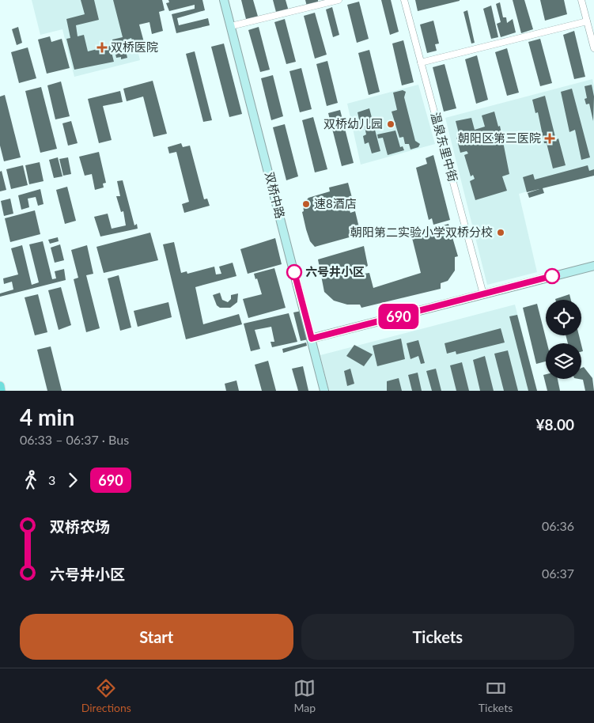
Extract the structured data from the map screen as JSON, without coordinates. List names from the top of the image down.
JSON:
{
  "streets": {
    "street": ["温泉东里中街", "双桥中路"]
  },
  "places": {
    "health": ["双桥医院", "朝阳区第三医院"],
    "other": [
      "双桥幼儿园",
      "速8酒店",
      "朝阳第二实验小学双桥分校",
      "六号井小区"
    ]
  },
  "lines": ["bus line 690"],
  "page": {
    "on_map": "690",
    "heading": ["4 min", "06:33 – 06:37 · Bus", "¥8.00"],
    "legs": ["3", "690"],
    "list": [
      {
        "name": "双桥农场",
        "value": "06:36"
      },
      {
        "name": "六号井小区",
        "value": "06:37"
      }
    ],
    "buttons": ["Start", "Tickets"],
    "tabs": ["Directions", "Map", "Tickets"]
  }
}
